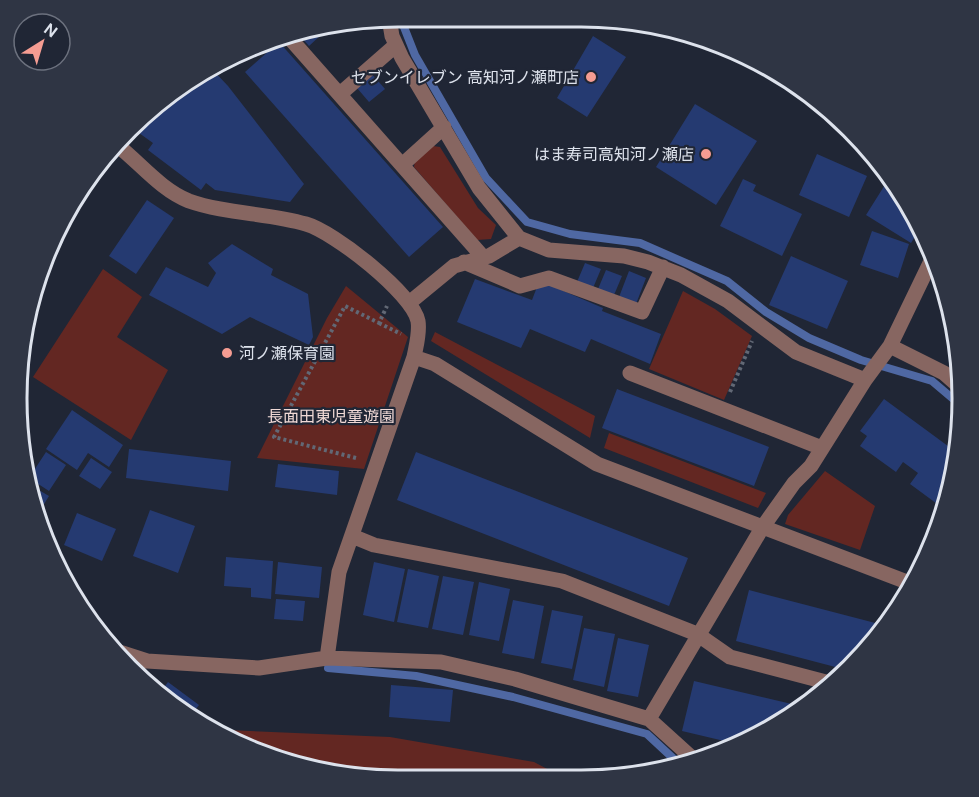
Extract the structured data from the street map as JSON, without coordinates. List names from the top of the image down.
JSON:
{
  "parks": ["長面田東児童遊園"],
  "places": ["セブンイレブン 高知河ノ瀬町店", "はま寿司高知河ノ瀬店", "河ノ瀬保育園"],
  "north": "top right"
}
